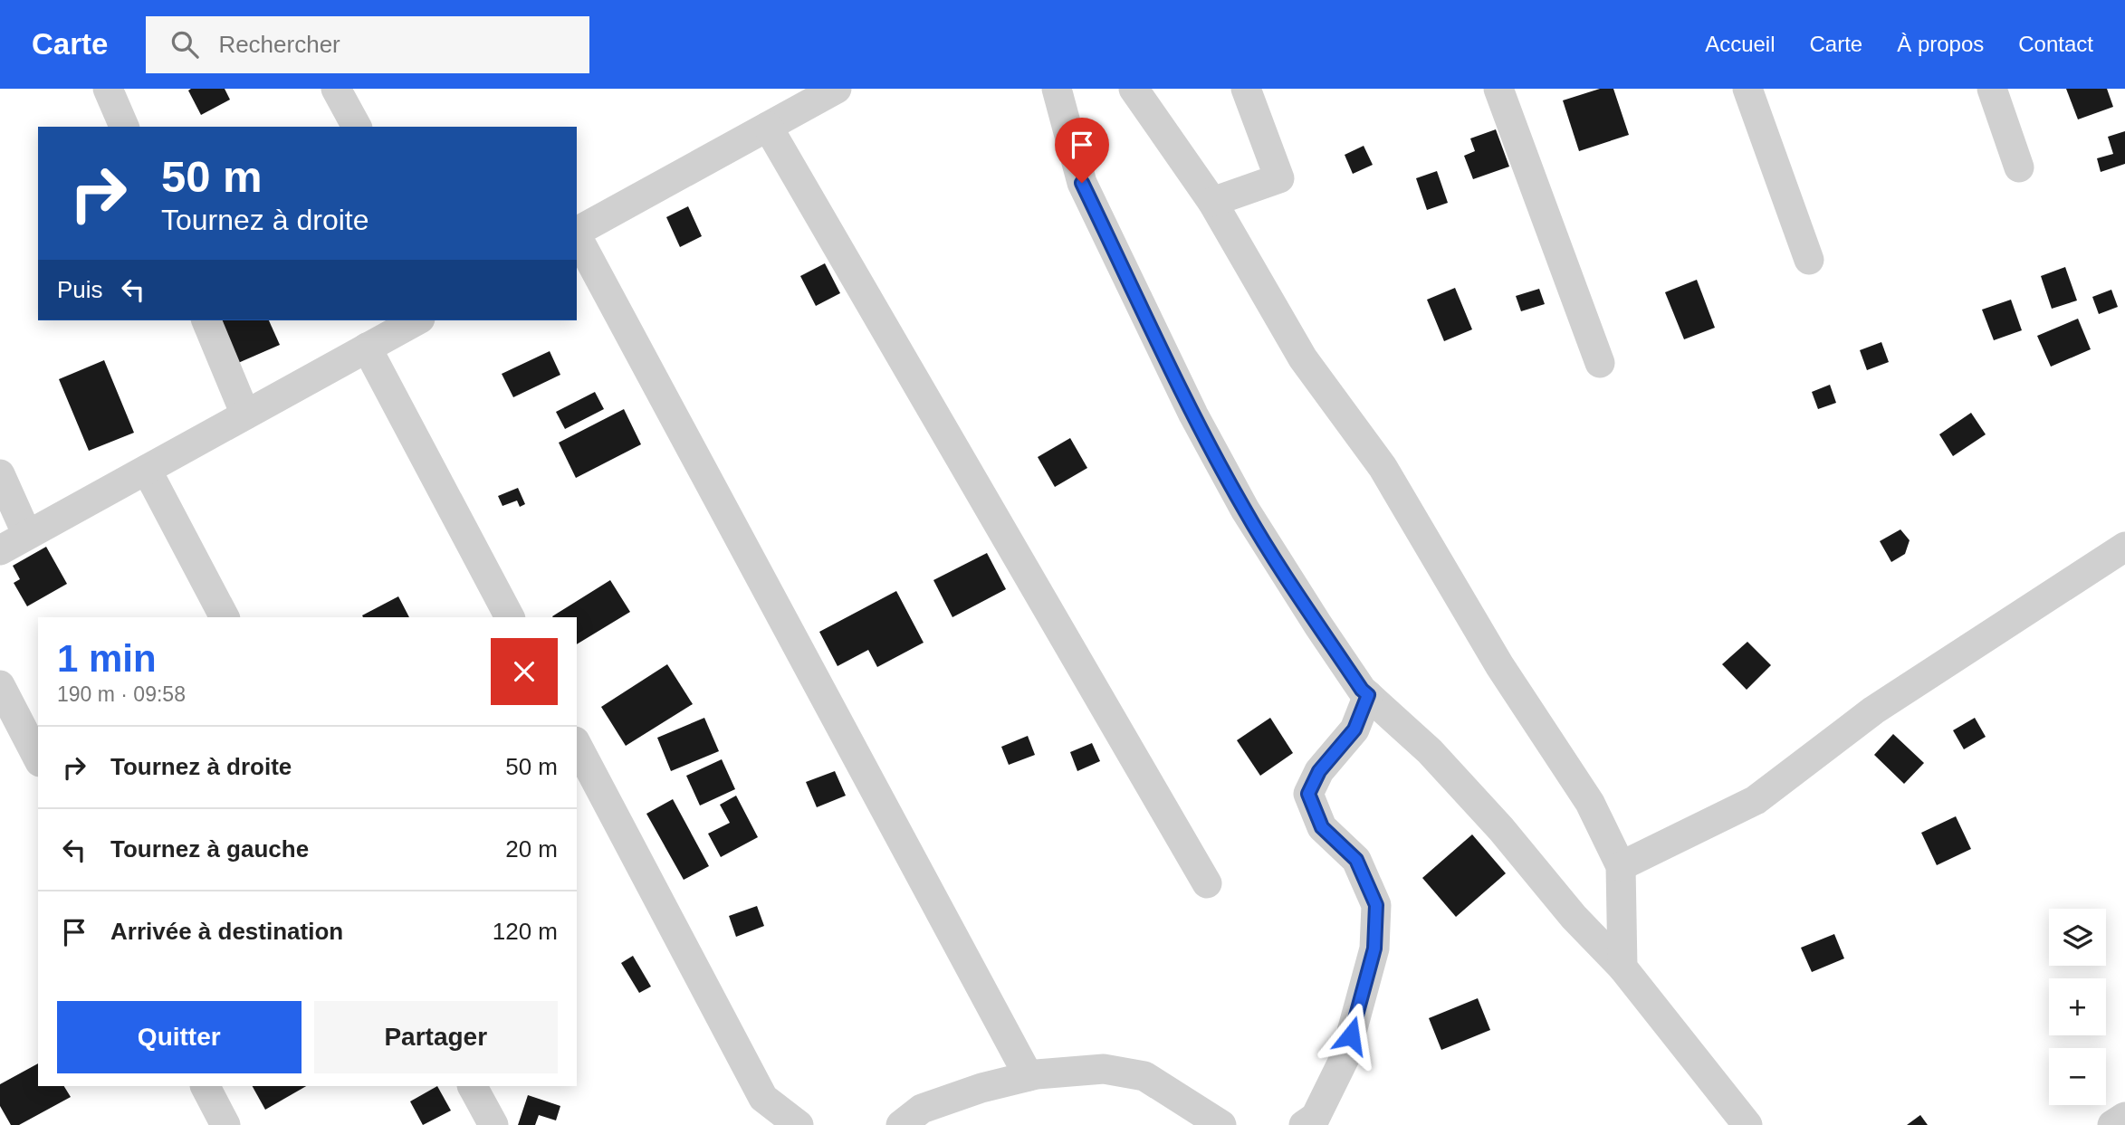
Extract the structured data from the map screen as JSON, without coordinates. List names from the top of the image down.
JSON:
{
  "page": {
    "header": "Carte",
    "search": "Rechercher",
    "nav": [
      "Accueil",
      "Carte",
      "À propos",
      "Contact"
    ],
    "turn": ["50 m", "Tournez à droite"],
    "then": "Puis",
    "heading": ["1 min", "190 m · 09:58"],
    "list": [
      {
        "name": "Tournez à droite",
        "value": "50 m"
      },
      {
        "name": "Tournez à gauche",
        "value": "20 m"
      },
      {
        "name": "Arrivée à destination",
        "value": "120 m"
      }
    ],
    "map_buttons": ["+", "−"],
    "buttons": ["Quitter", "Partager"]
  }
}
